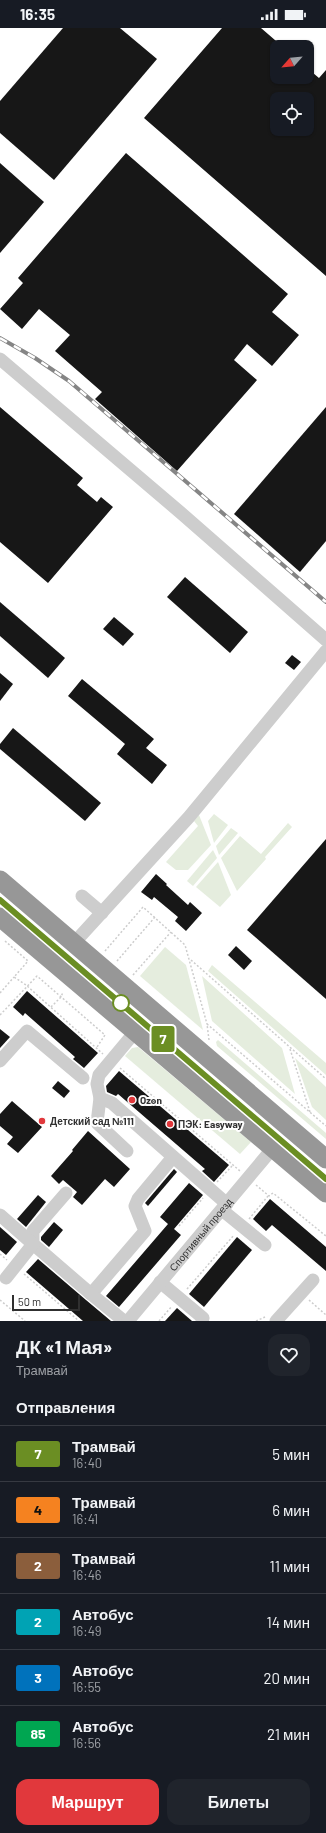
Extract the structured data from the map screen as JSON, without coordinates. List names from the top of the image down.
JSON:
{
  "streets": {
    "street": ["Спортивный проезд"]
  },
  "places": ["Ozon", "Детский сад №111", "ПЭК: Easyway"],
  "lines": ["tram line 7"],
  "scale_bar": "50 m",
  "north": "bottom left",
  "page": {
    "status": "16:35",
    "on_map": "7",
    "scale": "50 m",
    "heading": [
      ["ДК «1 Мая»", "Трамвай"],
      "Отправления"
    ],
    "list": [
      {
        "mark": "7",
        "name": "Трамвай",
        "note": "16:40",
        "value": "5 мин"
      },
      {
        "mark": "4",
        "name": "Трамвай",
        "note": "16:41",
        "value": "6 мин"
      },
      {
        "mark": "2",
        "name": "Трамвай",
        "note": "16:46",
        "value": "11 мин"
      },
      {
        "mark": "2",
        "name": "Автобус",
        "note": "16:49",
        "value": "14 мин"
      },
      {
        "mark": "3",
        "name": "Автобус",
        "note": "16:55",
        "value": "20 мин"
      },
      {
        "mark": "85",
        "name": "Автобус",
        "note": "16:56",
        "value": "21 мин"
      }
    ],
    "buttons": ["Маршрут", "Билеты"]
  }
}
